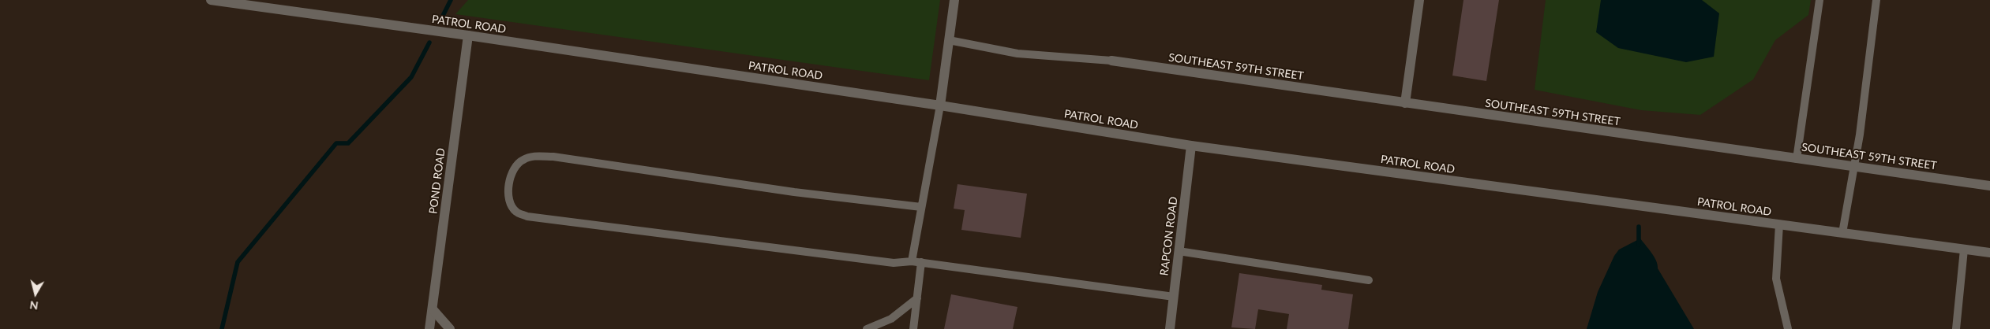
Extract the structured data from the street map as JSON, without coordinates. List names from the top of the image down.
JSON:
{
  "streets": {
    "street": [
      "PATROL ROAD",
      "SOUTHEAST 59TH STREET",
      "POND ROAD",
      "RAPCON ROAD"
    ]
  },
  "crossings": [
    ["PATROL ROAD", "POND ROAD"],
    ["PATROL ROAD", "RAPCON ROAD"]
  ],
  "north": "bottom"
}
